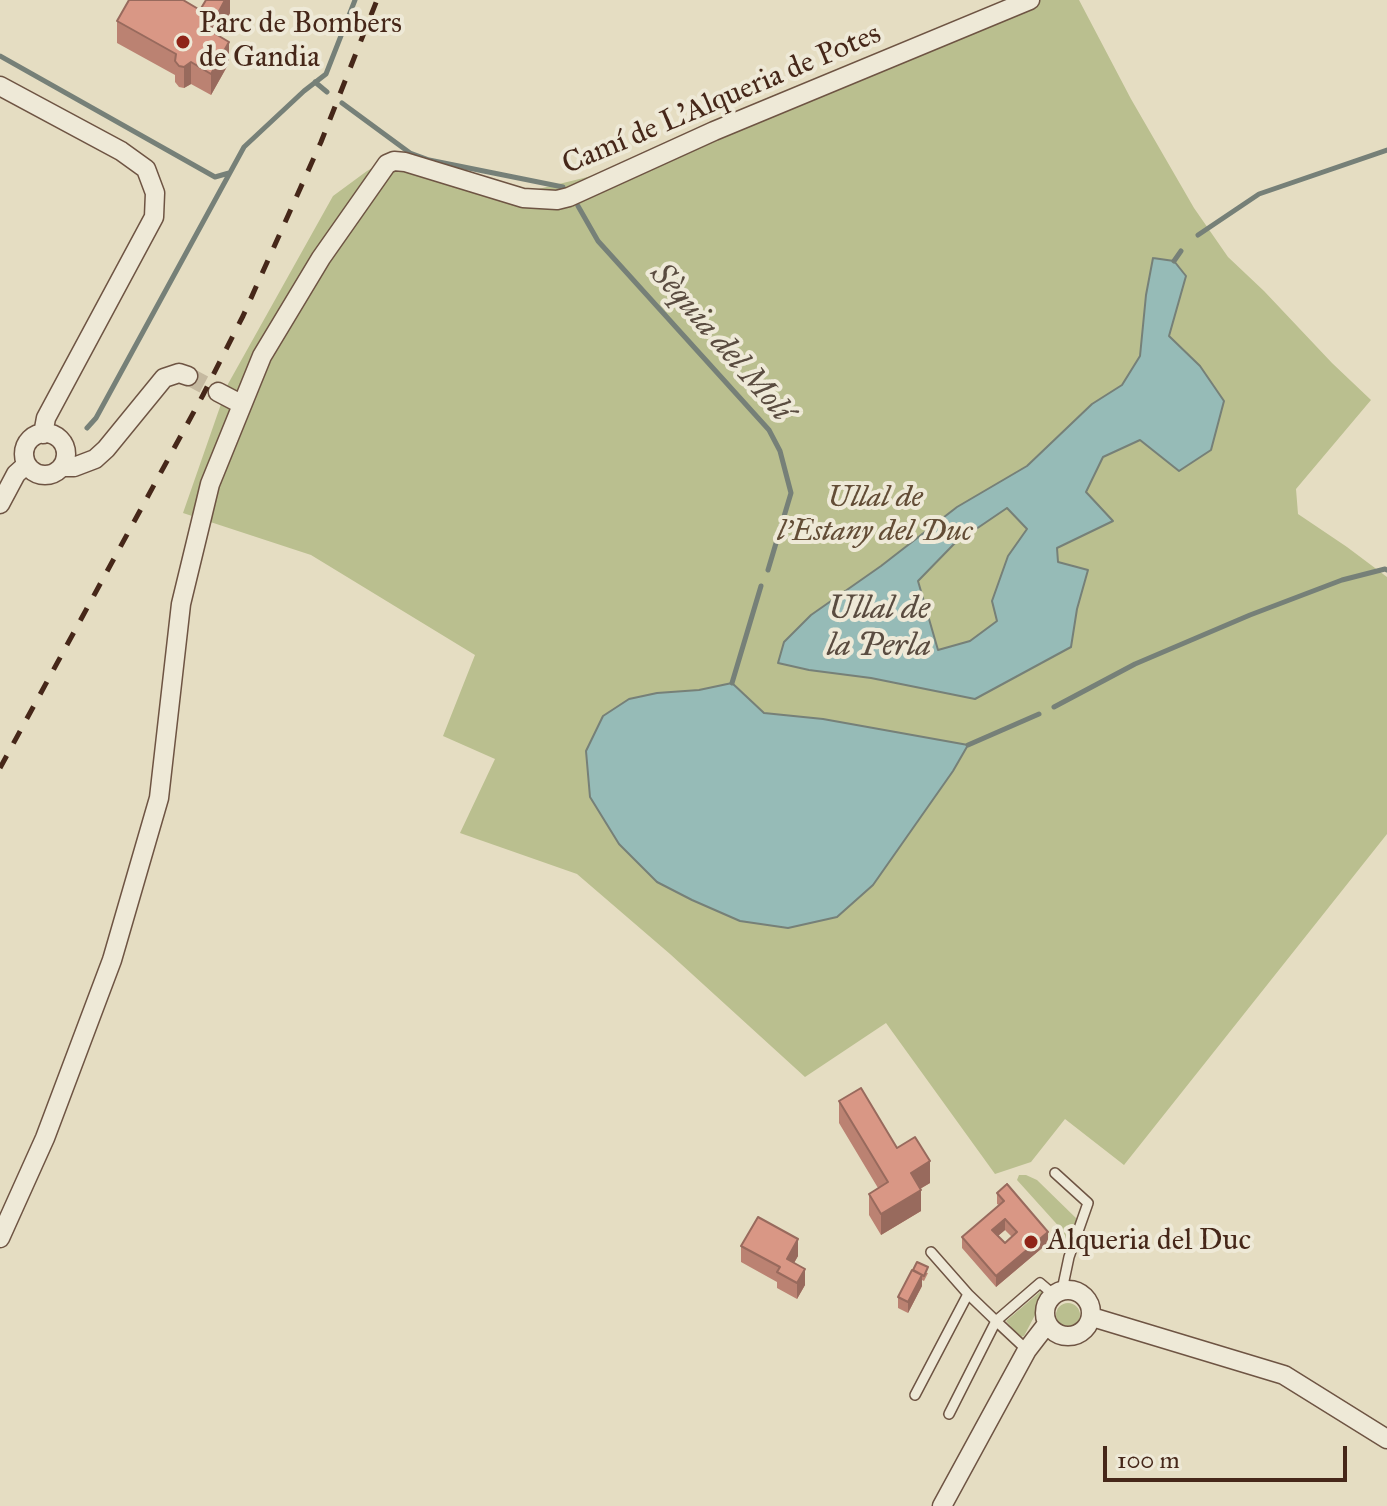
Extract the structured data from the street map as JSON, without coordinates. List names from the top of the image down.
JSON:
{
  "streets": {
    "street": ["Camí de L'Alqueria de Potes"]
  },
  "water": ["Sèquia del Molí", "Ullal de la Perla"],
  "parks": ["Ullal de l’Estany del Duc"],
  "places": ["Parc de Bombers de Gandia", "Alqueria del Duc"],
  "scale_bar": "100 m"
}
